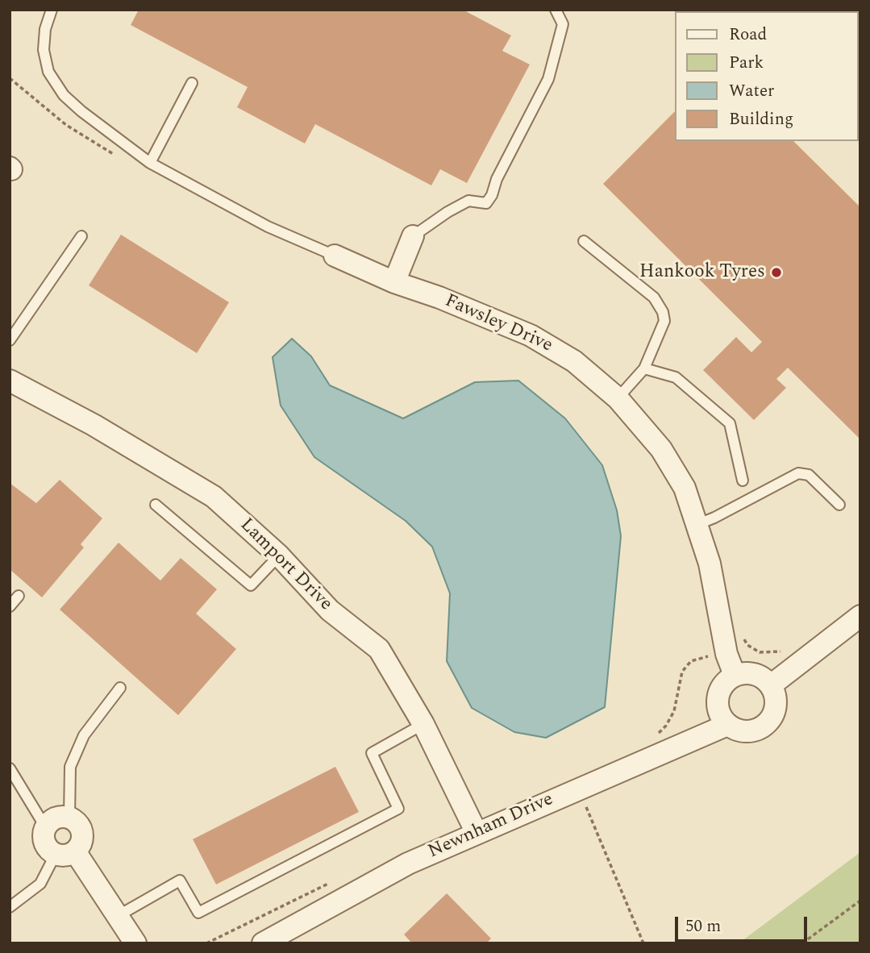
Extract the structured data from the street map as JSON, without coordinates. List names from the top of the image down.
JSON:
{
  "streets": {
    "street": ["Fawsley Drive", "Lamport Drive", "Newnham Drive"]
  },
  "crossings": [
    ["Fawsley Drive", "Newnham Drive"],
    ["Lamport Drive", "Newnham Drive"]
  ],
  "places": ["Hankook Tyres"],
  "legend": [
    "Road",
    "Park",
    "Water",
    "Building"
  ],
  "scale_bar": "50 m"
}
